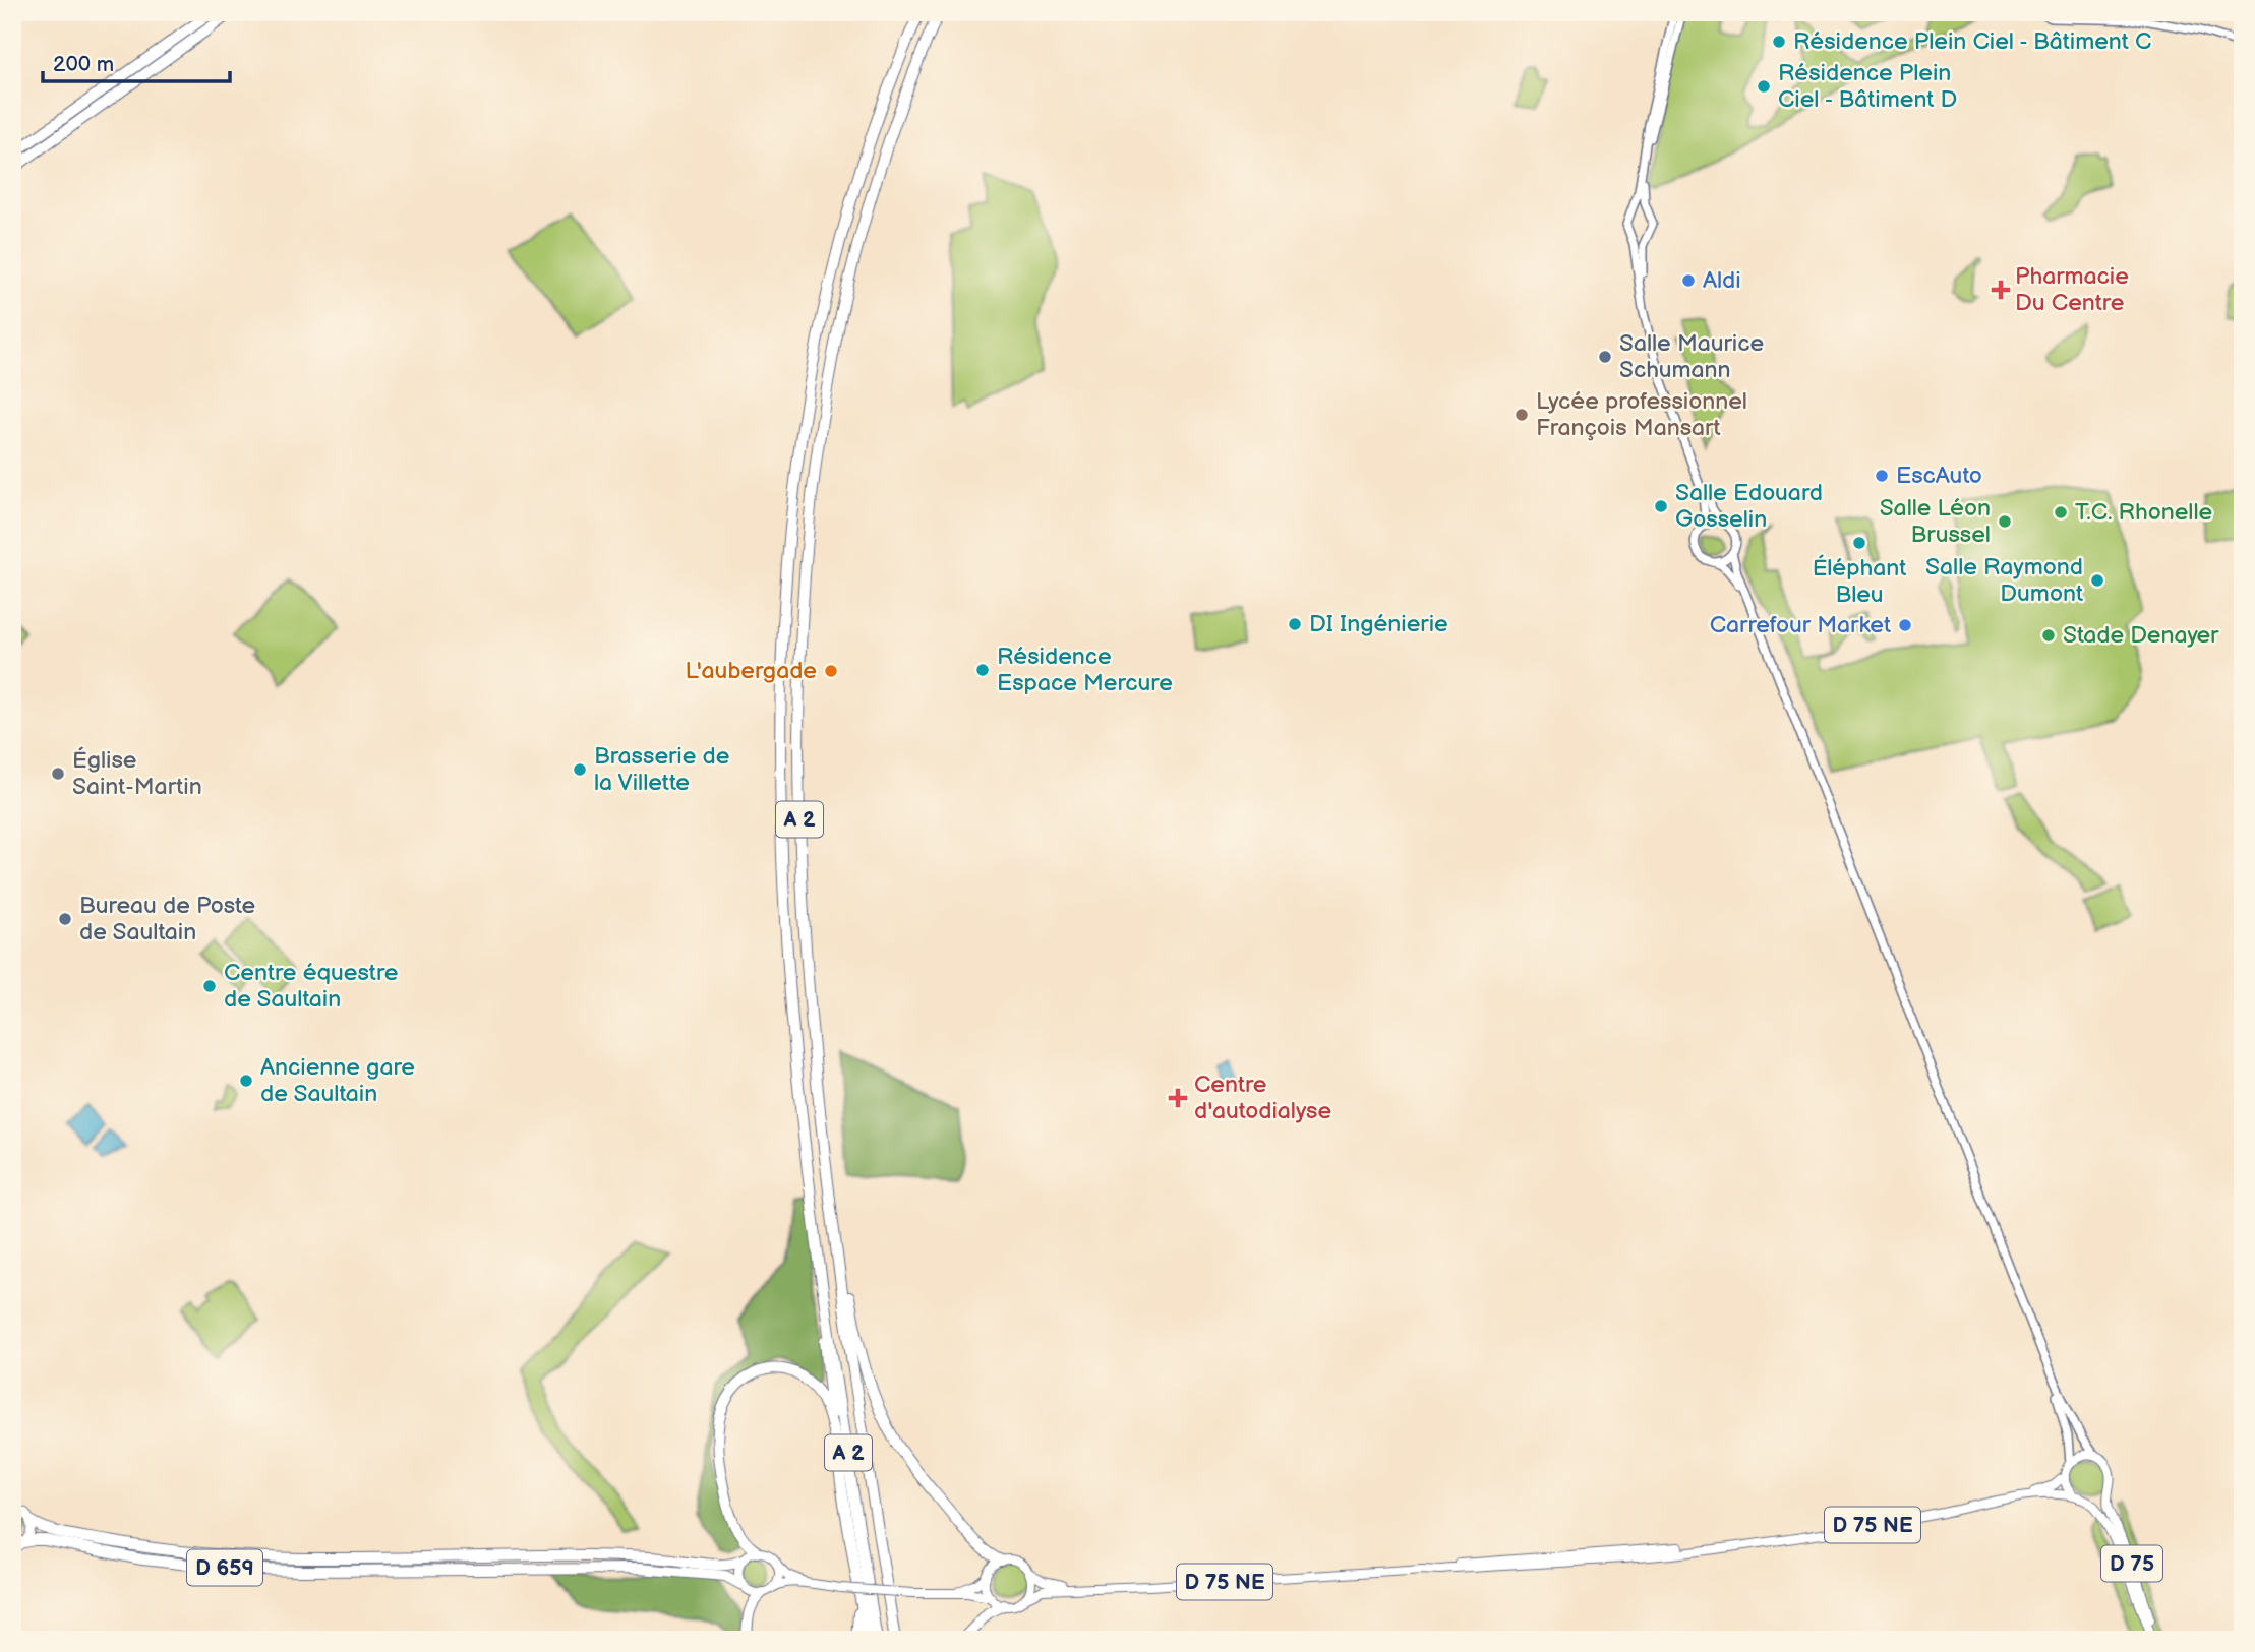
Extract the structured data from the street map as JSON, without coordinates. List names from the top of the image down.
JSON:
{
  "streets": {
    "highway": ["A 2", "D 659"],
    "main road": ["D 75 NE", "D 75"]
  },
  "crossings": [
    ["D 75 NE", "D 75"]
  ],
  "places": {
    "other": [
      "Résidence Plein Ciel - Bâtiment C",
      "Résidence Plein Ciel - Bâtiment D",
      "Aldi",
      "Salle Maurice Schumann",
      "Lycée professionnel François Mansart",
      "EscAuto",
      "Salle Edouard Gosselin",
      "T.C. Rhonelle",
      "Salle Léon Brussel",
      "Éléphant Bleu",
      "Salle Raymond Dumont",
      "DI Ingénierie",
      "Carrefour Market",
      "Stade Denayer",
      "Résidence Espace Mercure",
      "L'aubergade",
      "Brasserie de la Villette",
      "Église Saint-Martin",
      "Bureau de Poste de Saultain",
      "Centre équestre de Saultain",
      "Ancienne gare de Saultain"
    ],
    "health": ["Pharmacie Du Centre", "Centre d'autodialyse"]
  },
  "scale_bar": "200 m"
}
